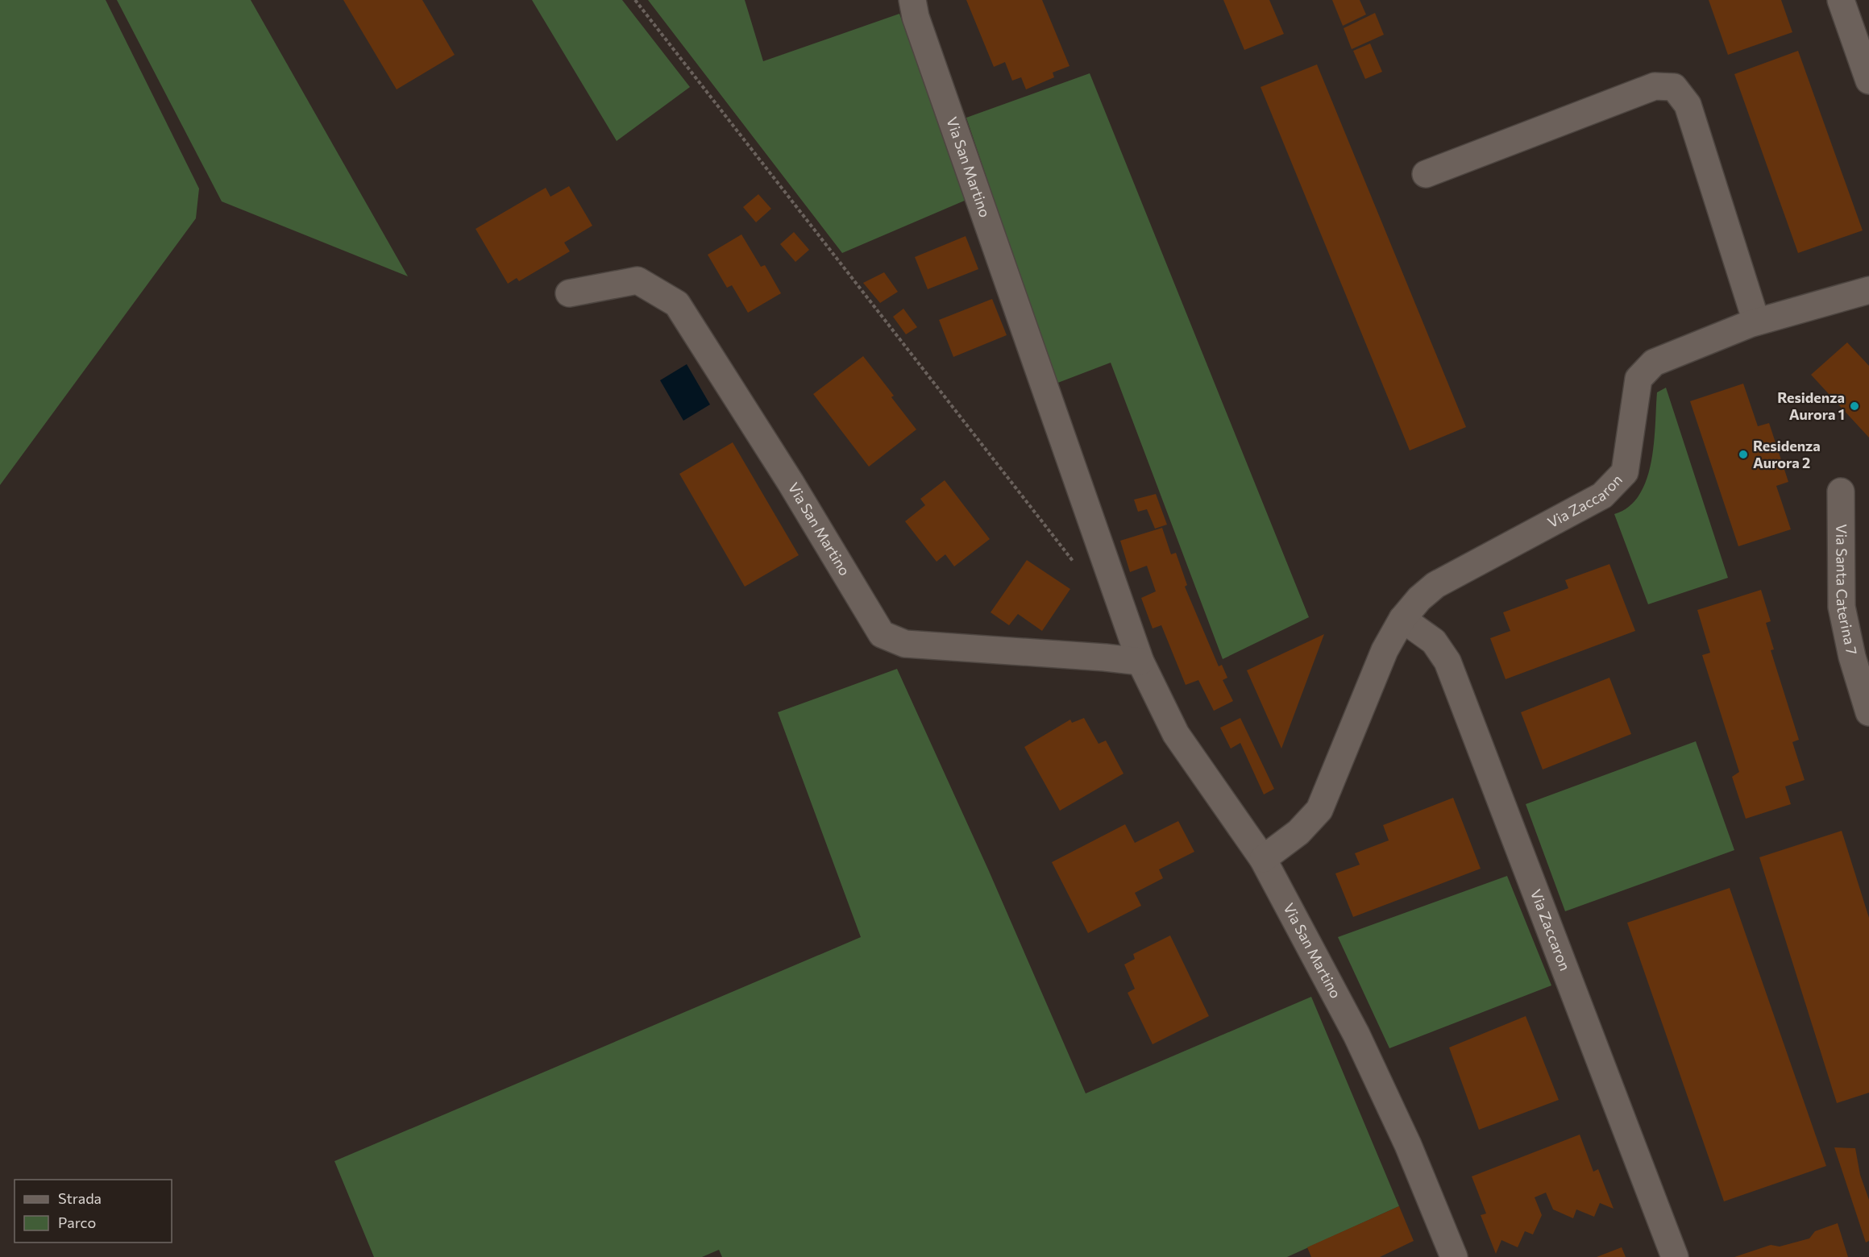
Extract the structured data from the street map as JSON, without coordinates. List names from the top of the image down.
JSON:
{
  "streets": {
    "street": ["Via San Martino", "Via Zaccaron", "Via Santa Caterina 7"]
  },
  "crossings": [
    ["Via San Martino", "Via Zaccaron"]
  ],
  "places": ["Residenza Aurora 1", "Residenza Aurora 2"],
  "legend": ["Strada", "Parco"]
}
